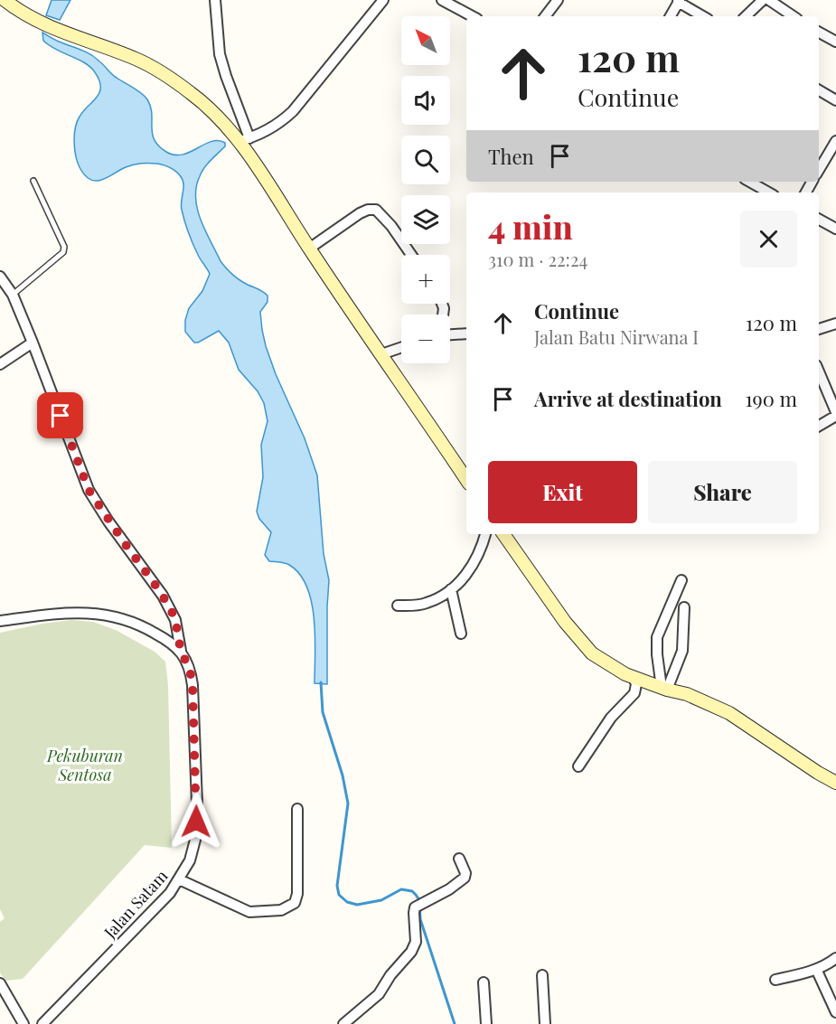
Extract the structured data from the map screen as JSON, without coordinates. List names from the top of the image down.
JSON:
{
  "streets": {
    "street": ["Jalan Satam"]
  },
  "parks": ["Pekuburan Sentosa"],
  "north": "top left",
  "page": {
    "map_buttons": ["+", "−"],
    "turn": ["120 m", "Continue"],
    "then": "Then",
    "heading": ["4 min", "310 m · 22:24"],
    "list": [
      {
        "name": "Continue",
        "note": "Jalan Batu Nirwana I",
        "value": "120 m"
      },
      {
        "name": "Arrive at destination",
        "value": "190 m"
      }
    ],
    "buttons": ["Exit", "Share"]
  }
}
